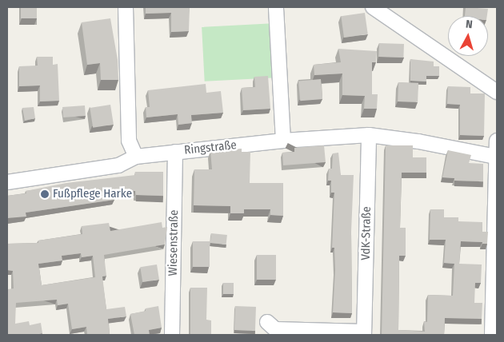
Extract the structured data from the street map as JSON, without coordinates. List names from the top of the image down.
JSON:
{
  "streets": {
    "street": ["Ringstraße", "VdK-Straße", "Wiesenstraße"]
  },
  "crossings": [
    ["Ringstraße", "Wiesenstraße"]
  ],
  "places": ["Fußpflege Harke"],
  "north": "top"
}
